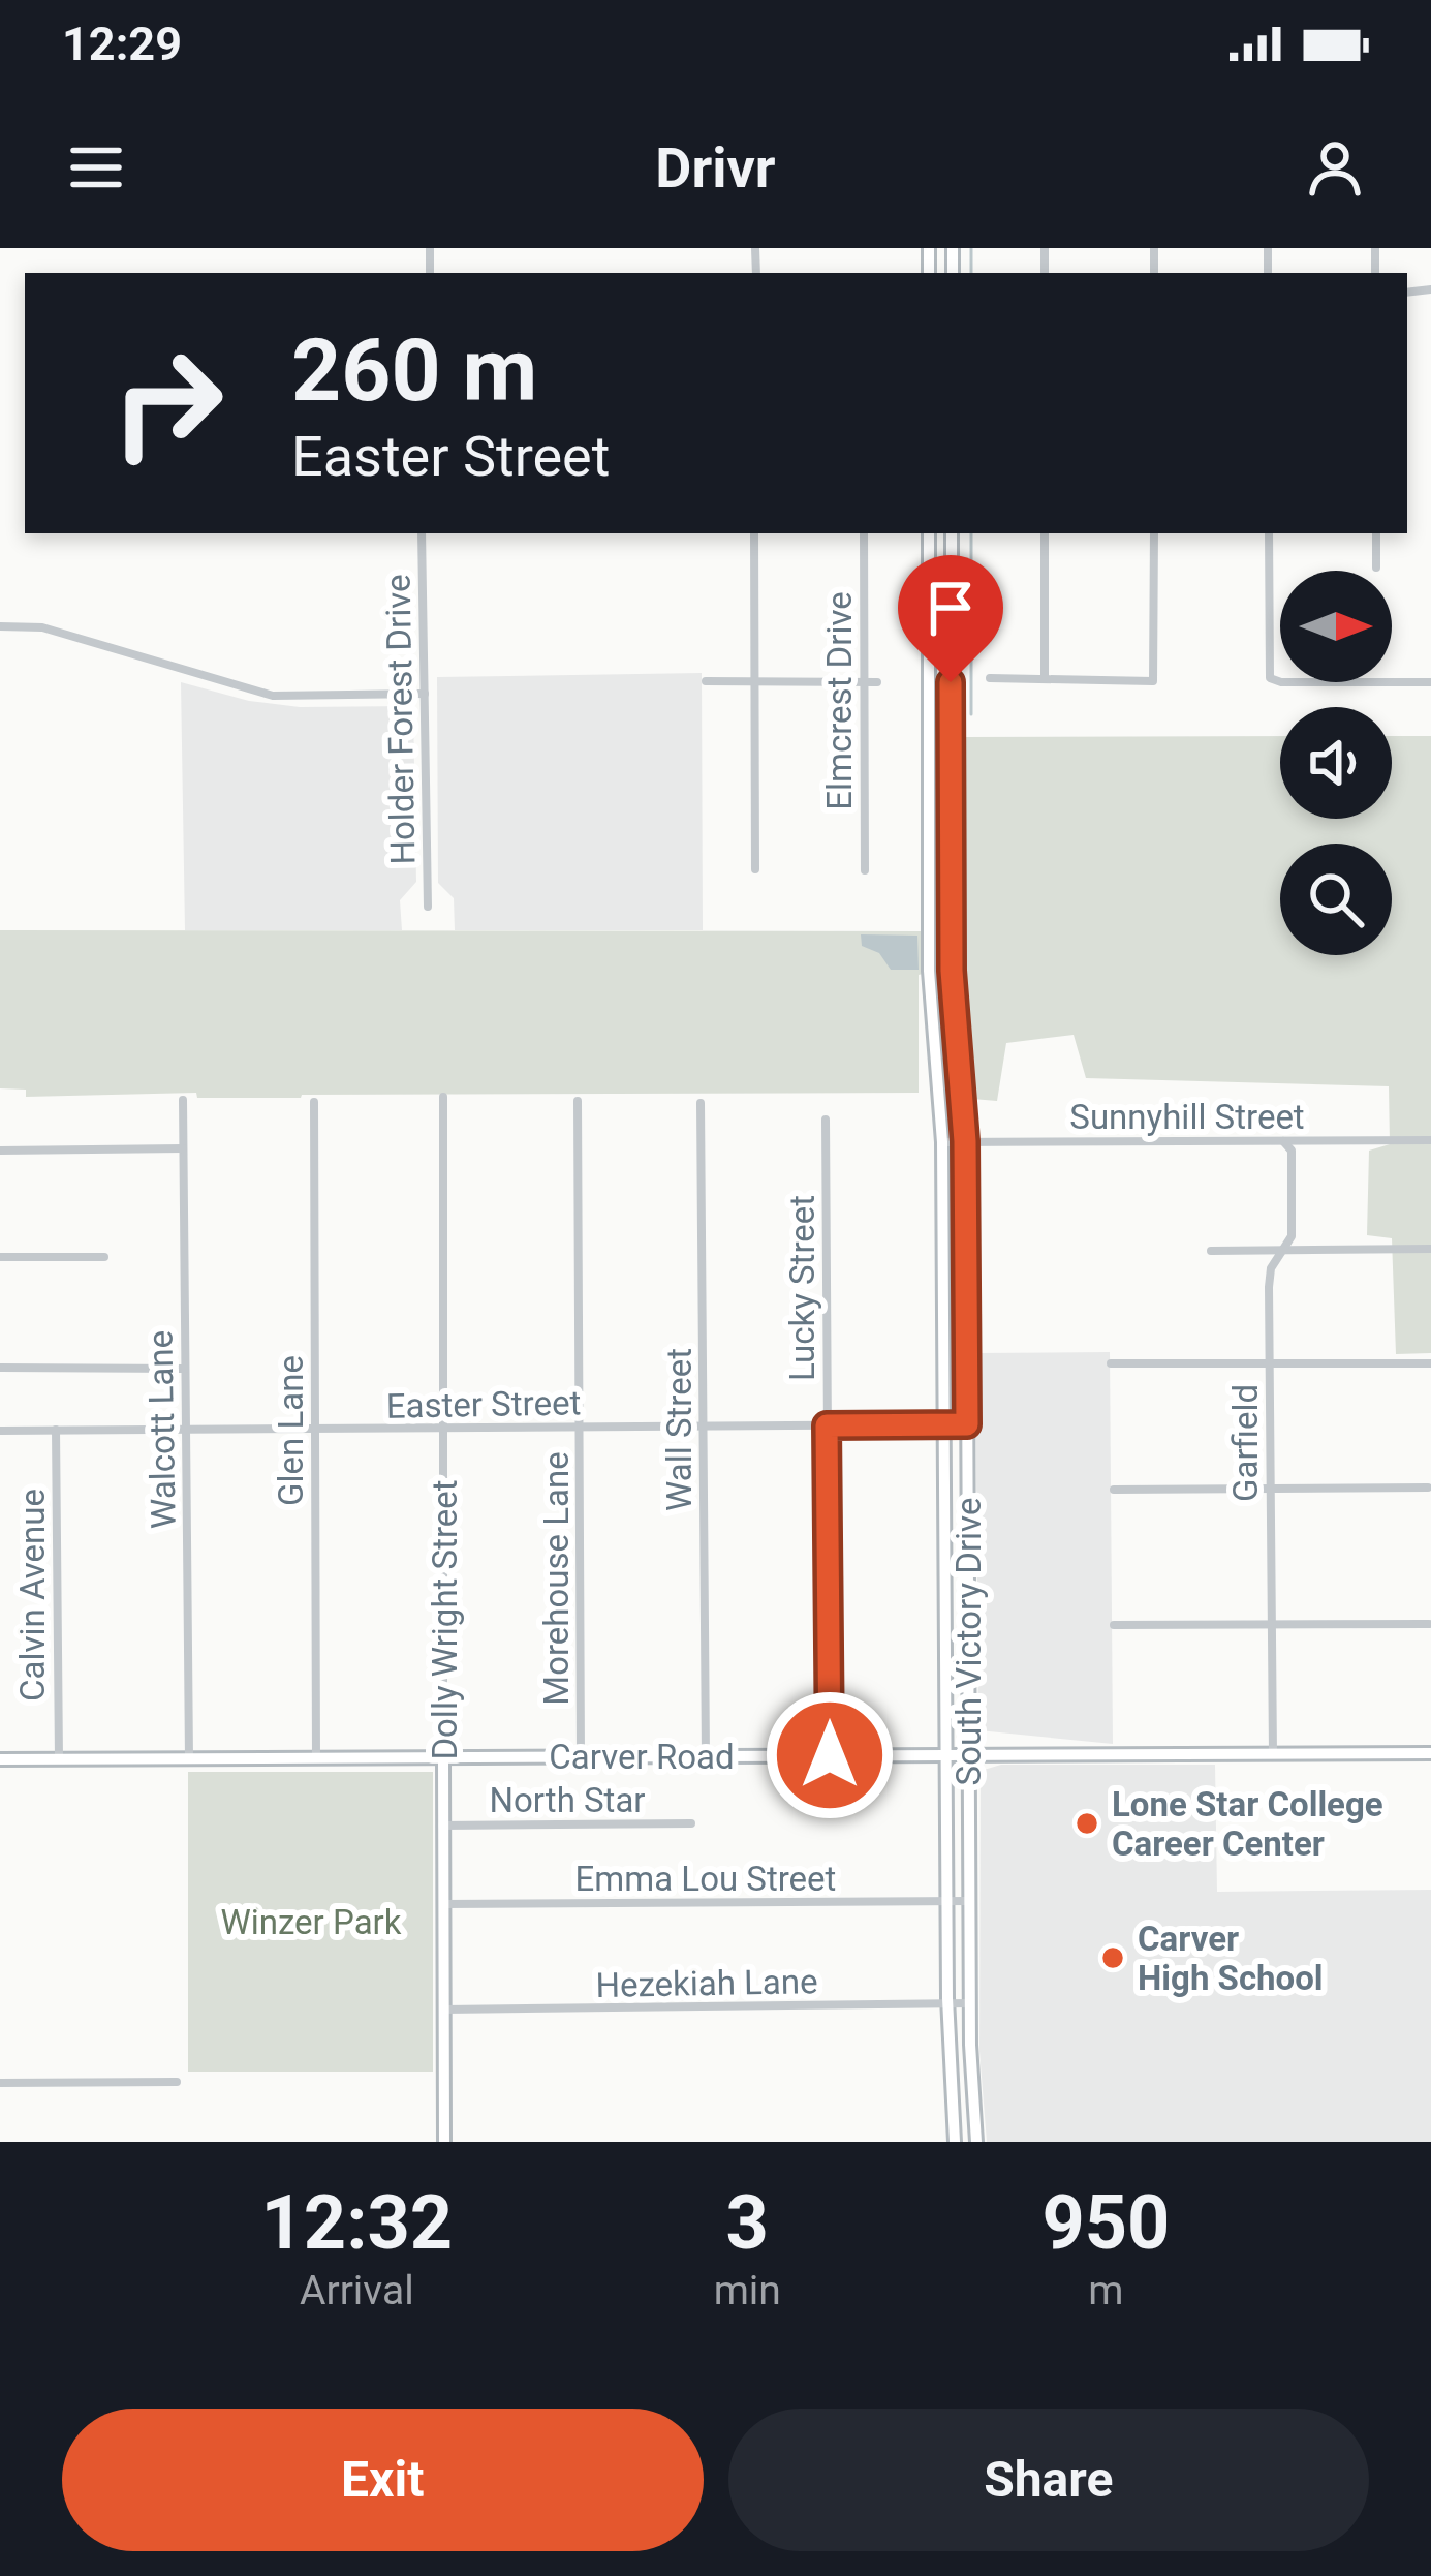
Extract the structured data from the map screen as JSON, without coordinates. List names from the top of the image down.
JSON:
{
  "streets": {
    "main road": ["Dolly Wright Street", "South Victory Drive", "Carver Road"],
    "street": [
      "Elmcrest Drive",
      "Holder Forest Drive",
      "Sunnyhill Street",
      "Lucky Street",
      "Easter Street",
      "Walcott Lane",
      "Wall Street",
      "Glen Lane",
      "Garfield",
      "Morehouse Lane",
      "Calvin Avenue",
      "North Star",
      "Emma Lou Street",
      "Hezekiah Lane"
    ]
  },
  "crossings": [
    ["Sunnyhill Street", "Garfield"],
    ["Sunnyhill Street", "South Victory Drive"],
    ["Lucky Street", "Easter Street"],
    ["Lucky Street", "Carver Road"],
    ["Easter Street", "Walcott Lane"],
    ["Easter Street", "Wall Street"],
    ["Easter Street", "Glen Lane"],
    ["Easter Street", "Morehouse Lane"],
    ["Easter Street", "Calvin Avenue"],
    ["Easter Street", "Dolly Wright Street"],
    ["Easter Street", "South Victory Drive"],
    ["Walcott Lane", "Carver Road"],
    ["Wall Street", "Carver Road"],
    ["Glen Lane", "Carver Road"],
    ["Garfield", "Carver Road"],
    ["Morehouse Lane", "Carver Road"],
    ["Calvin Avenue", "Carver Road"],
    ["Dolly Wright Street", "Carver Road"],
    ["Dolly Wright Street", "North Star"],
    ["Dolly Wright Street", "Emma Lou Street"],
    ["Dolly Wright Street", "Hezekiah Lane"],
    ["South Victory Drive", "Carver Road"],
    ["South Victory Drive", "Emma Lou Street"],
    ["South Victory Drive", "Hezekiah Lane"]
  ],
  "parks": ["Winzer Park"],
  "places": ["Lone Star College Career Center", "Carver High School"],
  "north": "right",
  "page": {
    "status": "12:29",
    "header": "Drivr",
    "turn": ["260 m", "Easter Street"],
    "eta": [
      "12:32",
      "Arrival",
      "3",
      "min",
      "950",
      "m"
    ],
    "buttons": ["Exit", "Share"]
  }
}
